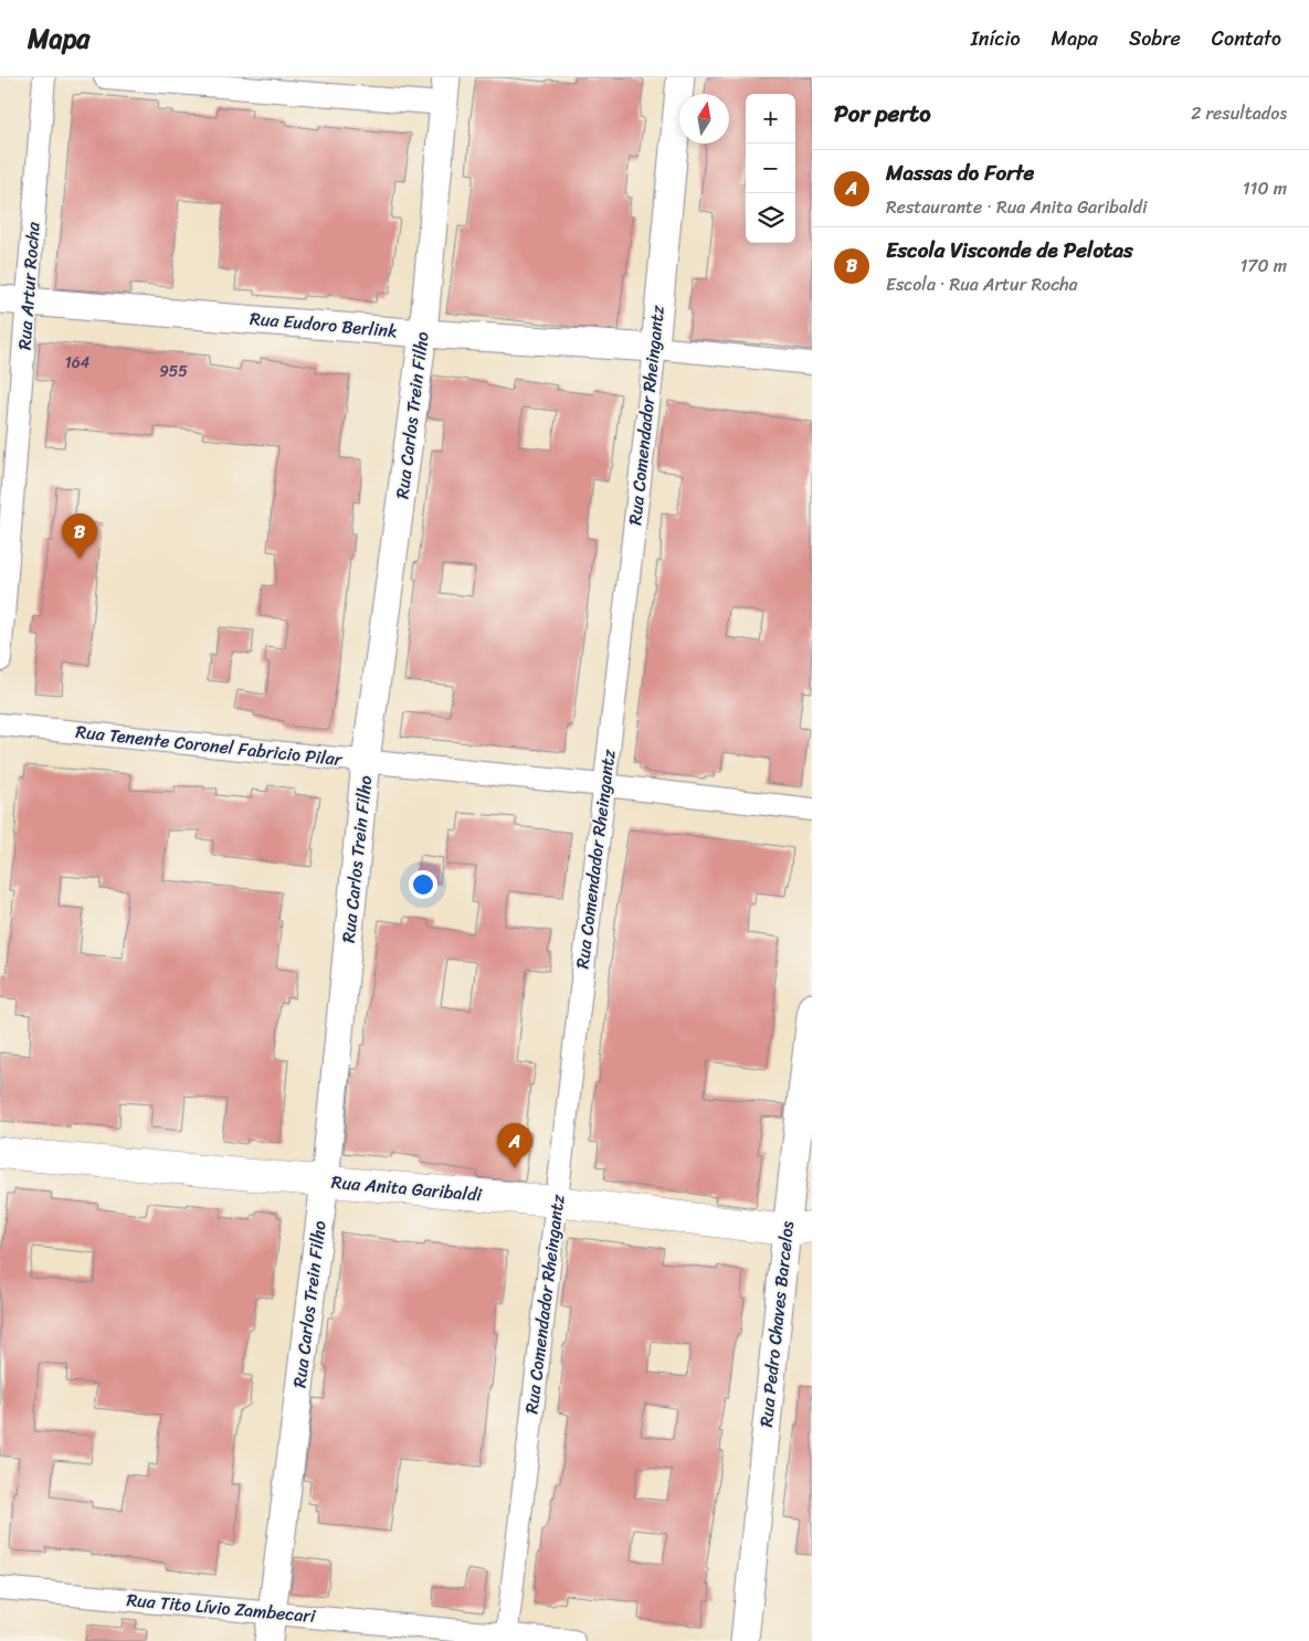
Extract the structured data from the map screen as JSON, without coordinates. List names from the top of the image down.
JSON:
{
  "streets": {
    "main road": ["Rua Anita Garibaldi"],
    "street": [
      "Rua Artur Rocha",
      "Rua Eudoro Berlink",
      "Rua Carlos Trein Filho",
      "Rua Comendador Rheingantz",
      "Rua Tenente Coronel Fabricio Pilar",
      "Rua Pedro Chaves Barcelos",
      "Rua Tito Lívio Zambecari"
    ]
  },
  "crossings": [
    ["Rua Artur Rocha", "Rua Eudoro Berlink"],
    ["Rua Eudoro Berlink", "Rua Carlos Trein Filho"],
    ["Rua Eudoro Berlink", "Rua Comendador Rheingantz"],
    ["Rua Carlos Trein Filho", "Rua Tenente Coronel Fabricio Pilar"],
    ["Rua Carlos Trein Filho", "Rua Anita Garibaldi"],
    ["Rua Carlos Trein Filho", "Rua Tito Lívio Zambecari"],
    ["Rua Comendador Rheingantz", "Rua Tenente Coronel Fabricio Pilar"],
    ["Rua Comendador Rheingantz", "Rua Anita Garibaldi"],
    ["Rua Comendador Rheingantz", "Rua Tito Lívio Zambecari"],
    ["Rua Anita Garibaldi", "Rua Pedro Chaves Barcelos"]
  ],
  "house_numbers": ["164", "955"],
  "north": "top",
  "page": {
    "header": "Mapa",
    "nav": [
      "Início",
      "Mapa",
      "Sobre",
      "Contato"
    ],
    "heading": ["Por perto", "2 resultados"],
    "map_buttons": ["+", "−"],
    "list": [
      {
        "mark": "A",
        "name": "Massas do Forte",
        "note": "Restaurante · Rua Anita Garibaldi",
        "value": "110 m"
      },
      {
        "mark": "B",
        "name": "Escola Visconde de Pelotas",
        "note": "Escola · Rua Artur Rocha",
        "value": "170 m"
      }
    ],
    "pins": ["B", "A"]
  }
}
